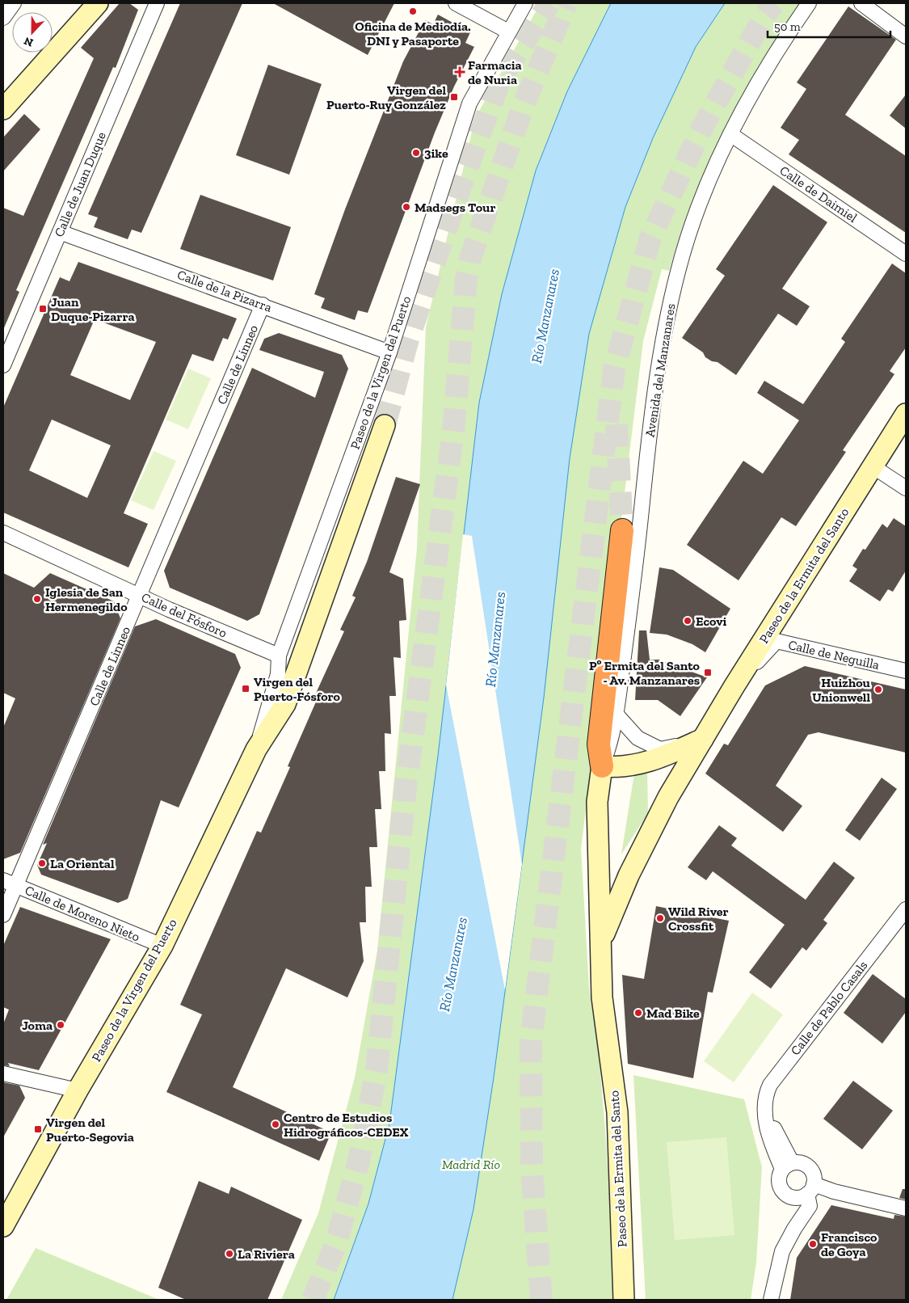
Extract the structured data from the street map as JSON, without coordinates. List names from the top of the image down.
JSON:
{
  "streets": {
    "street": [
      "Calle de Juan Duque",
      "Calle de Daimiel",
      "Calle de la Pizarra",
      "Calle de Linneo",
      "Avenida del Manzanares",
      "Paseo de la Virgen del Puerto",
      "Paseo de la Ermita del Santo",
      "Calle del Fósforo",
      "Calle de Neguilla",
      "Calle de Moreno Nieto",
      "Calle de Pablo Casals"
    ]
  },
  "crossings": [
    ["Calle de Juan Duque", "Calle de la Pizarra"],
    ["Calle de Daimiel", "Avenida del Manzanares"],
    ["Calle de la Pizarra", "Calle de Linneo"],
    ["Calle de la Pizarra", "Paseo de la Virgen del Puerto"],
    ["Calle de Linneo", "Calle del Fósforo"],
    ["Calle de Linneo", "Calle de Moreno Nieto"],
    ["Avenida del Manzanares", "Paseo de la Ermita del Santo"],
    ["Paseo de la Virgen del Puerto", "Calle del Fósforo"],
    ["Paseo de la Virgen del Puerto", "Calle de Moreno Nieto"],
    ["Paseo de la Ermita del Santo", "Calle de Neguilla"]
  ],
  "water": ["Río Manzanares"],
  "parks": ["Madrid Río"],
  "places": {
    "other": [
      "Oficina de Mediodía. DNI y Pasaporte",
      "3ike",
      "Madsegs Tour",
      "Iglesia de San Hermenegildo",
      "Ecovi",
      "Huizhou Unionwell",
      "La Oriental",
      "Wild River Crossfit",
      "Mad Bike",
      "Joma",
      "Centro de Estudios Hidrográficos-CEDEX",
      "Francisco de Goya",
      "La Riviera"
    ],
    "health": ["Farmacia de Nuria"],
    "transit": [
      "Virgen del Puerto-Ruy González",
      "Juan Duque-Pizarra",
      "Pº Ermita del Santo - Av. Manzanares",
      "Virgen del Puerto-Fósforo",
      "Virgen del Puerto-Segovia"
    ]
  },
  "scale_bar": "50 m",
  "north": "bottom"
}
